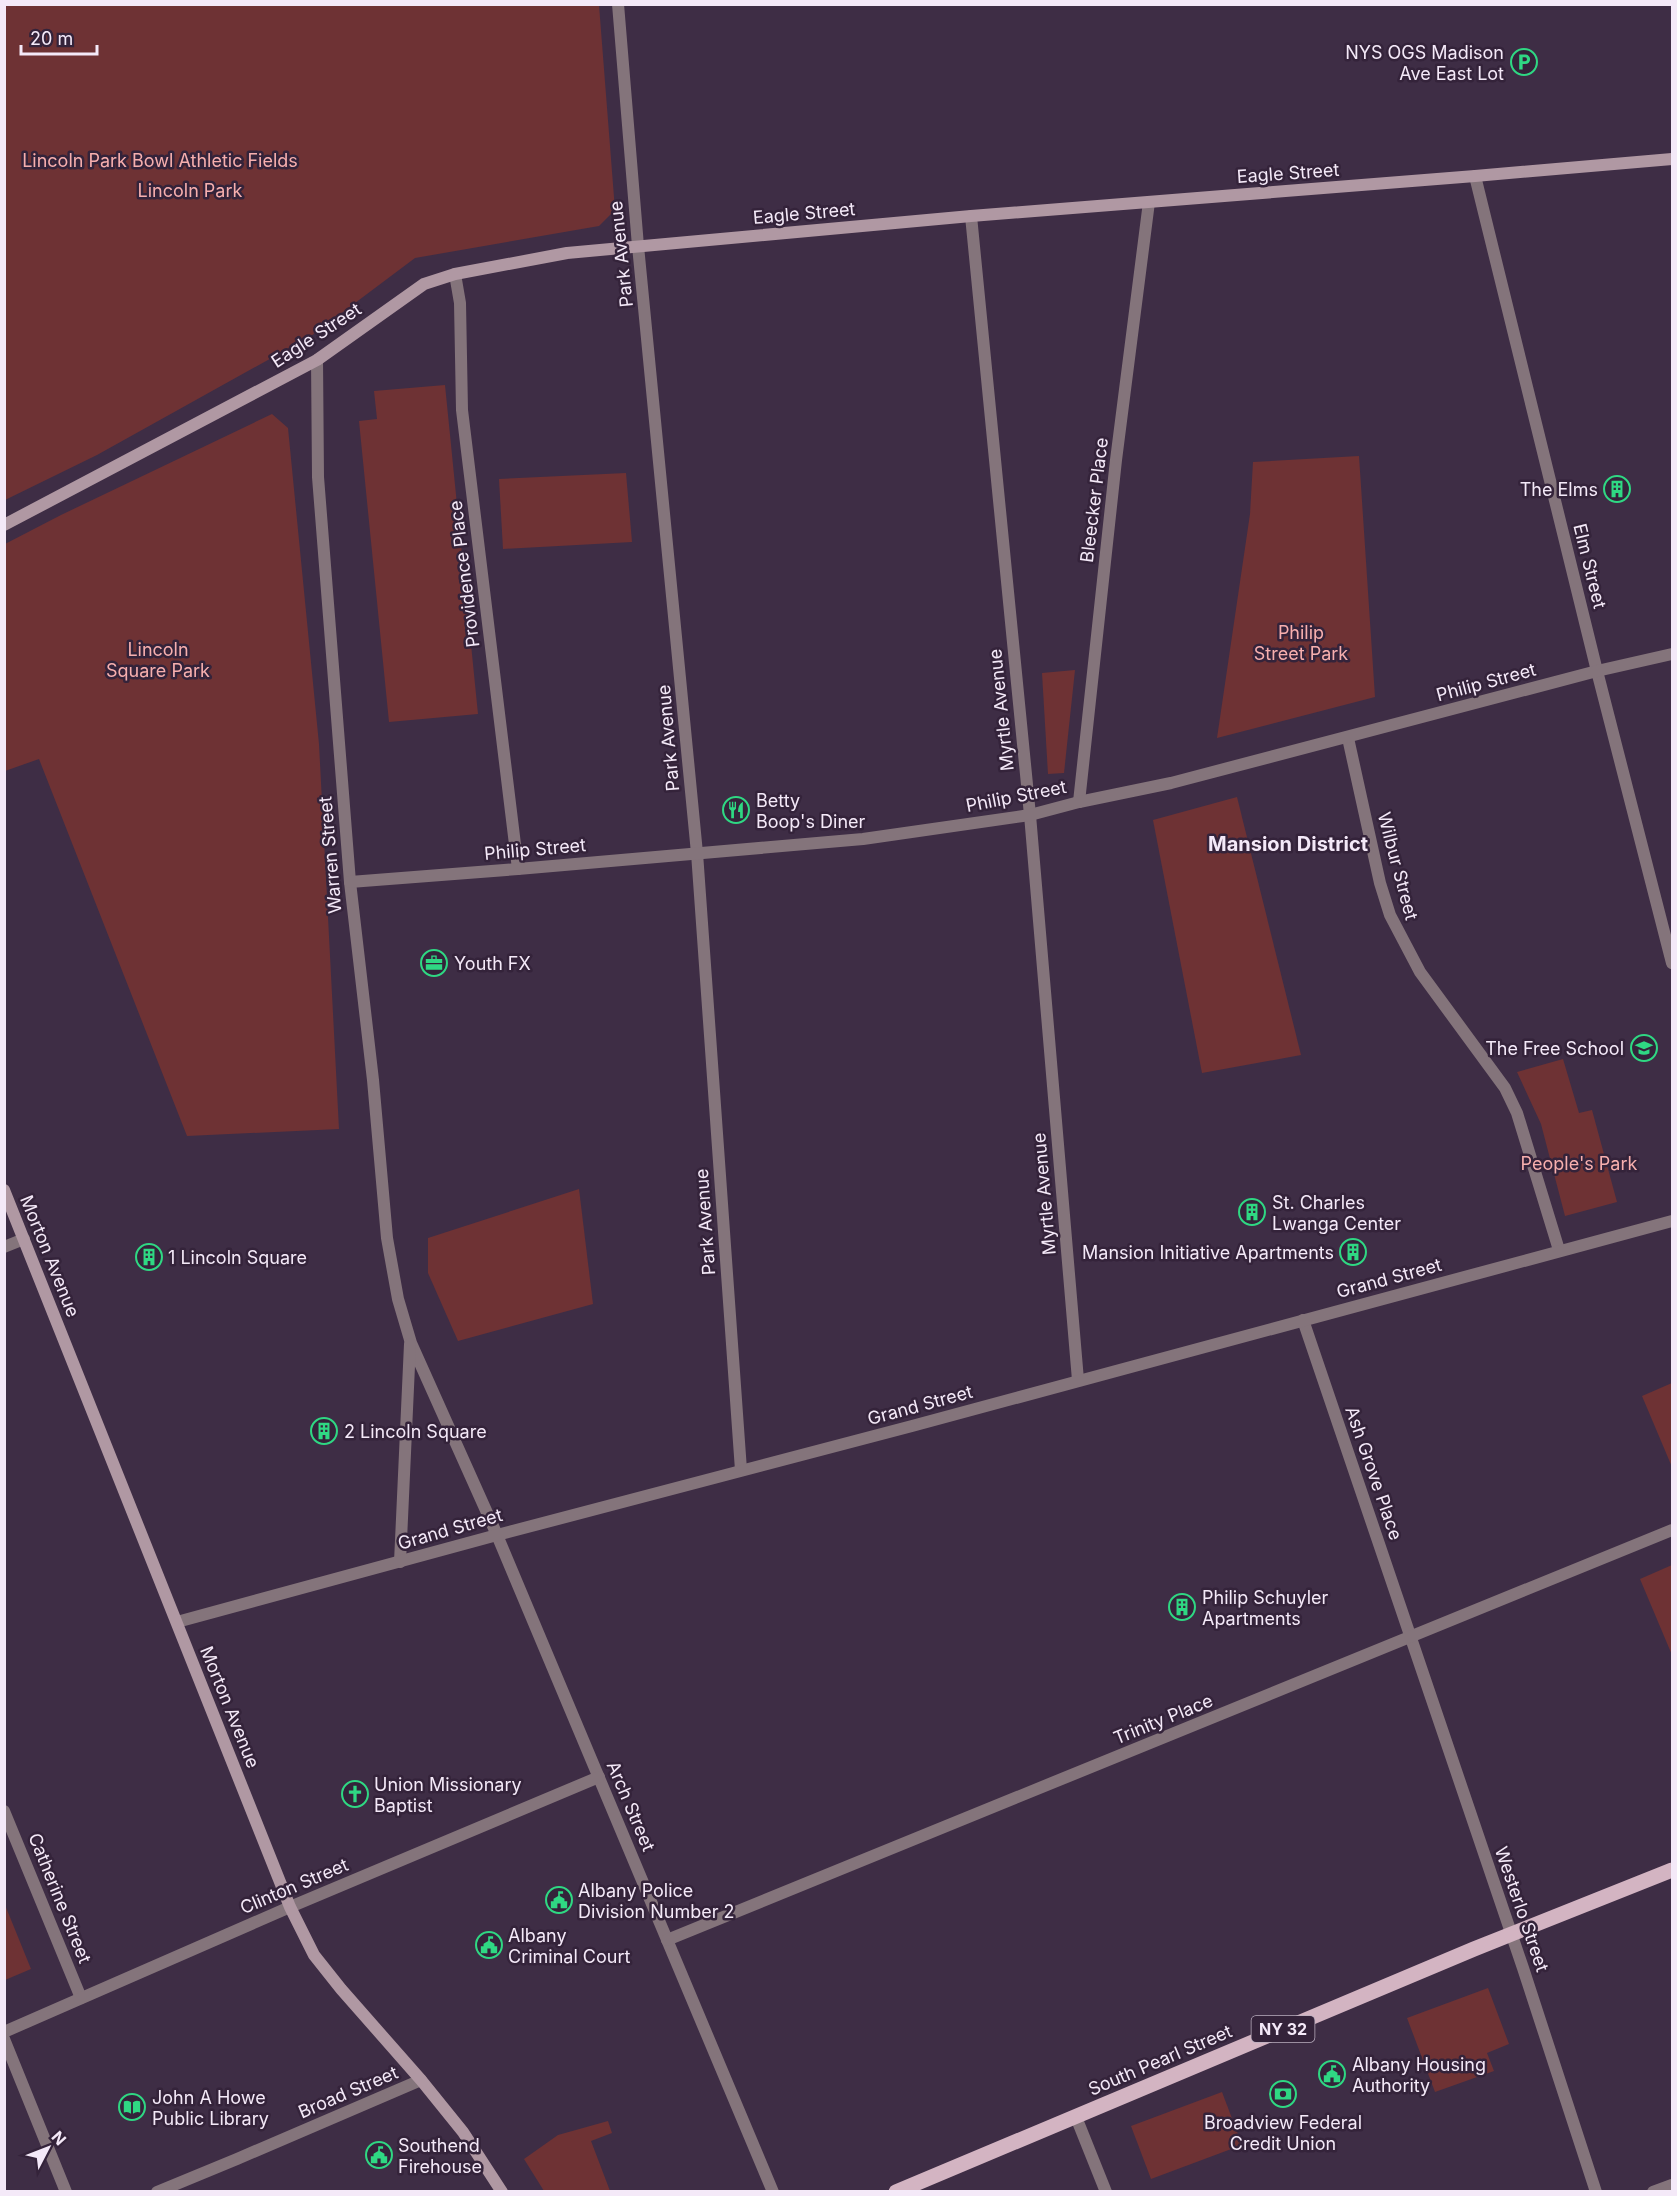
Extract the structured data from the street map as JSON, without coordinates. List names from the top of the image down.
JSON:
{
  "streets": {
    "main road": ["NY 32", "South Pearl Street"],
    "street": [
      "Eagle Street",
      "Park Avenue",
      "Bleecker Place",
      "Elm Street",
      "Providence Place",
      "Philip Street",
      "Myrtle Avenue",
      "Warren Street",
      "Wilbur Street",
      "Morton Avenue",
      "Grand Street",
      "Ash Grove Place",
      "Trinity Place",
      "Arch Street",
      "Clinton Street",
      "Catherine Street",
      "Westerlo Street",
      "Broad Street"
    ]
  },
  "crossings": [
    ["Eagle Street", "Park Avenue"],
    ["Eagle Street", "Bleecker Place"],
    ["Eagle Street", "Elm Street"],
    ["Eagle Street", "Providence Place"],
    ["Eagle Street", "Myrtle Avenue"],
    ["Eagle Street", "Warren Street"],
    ["Park Avenue", "Philip Street"],
    ["Park Avenue", "Grand Street"],
    ["Bleecker Place", "Philip Street"],
    ["Elm Street", "Philip Street"],
    ["Providence Place", "Philip Street"],
    ["Philip Street", "Myrtle Avenue"],
    ["Philip Street", "Warren Street"],
    ["Philip Street", "Wilbur Street"],
    ["Myrtle Avenue", "Grand Street"],
    ["Warren Street", "Grand Street"],
    ["Warren Street", "Arch Street"],
    ["Wilbur Street", "Grand Street"],
    ["Morton Avenue", "Grand Street"],
    ["Morton Avenue", "Clinton Street"],
    ["Morton Avenue", "Broad Street"],
    ["Grand Street", "Ash Grove Place"],
    ["Grand Street", "Arch Street"],
    ["Ash Grove Place", "Trinity Place"],
    ["Ash Grove Place", "Westerlo Street"],
    ["Trinity Place", "Arch Street"],
    ["Trinity Place", "Westerlo Street"],
    ["Arch Street", "Clinton Street"],
    ["Clinton Street", "Catherine Street"],
    ["Westerlo Street", "South Pearl Street"]
  ],
  "districts": ["Mansion District"],
  "parks": [
    "Lincoln Park Bowl Athletic Fields",
    "Lincoln Park",
    "Philip Street Park",
    "Lincoln Square Park",
    "People's Park"
  ],
  "places": {
    "parking": ["NYS OGS Madison Ave East Lot"],
    "building": [
      "The Elms",
      "St. Charles Lwanga Center",
      "Mansion Initiative Apartments",
      "1 Lincoln Square",
      "2 Lincoln Square",
      "Philip Schuyler Apartments"
    ],
    "restaurant": ["Betty Boop's Diner"],
    "office": ["Youth FX"],
    "school or university": ["The Free School"],
    "church": ["Union Missionary Baptist"],
    "public building": [
      "Albany Police Division Number 2",
      "Albany Criminal Court",
      "Albany Housing Authority",
      "Southend Firehouse"
    ],
    "bank": ["Broadview Federal Credit Union"],
    "library": ["John A Howe Public Library"]
  },
  "scale_bar": "20 m",
  "north": "top right"
}
